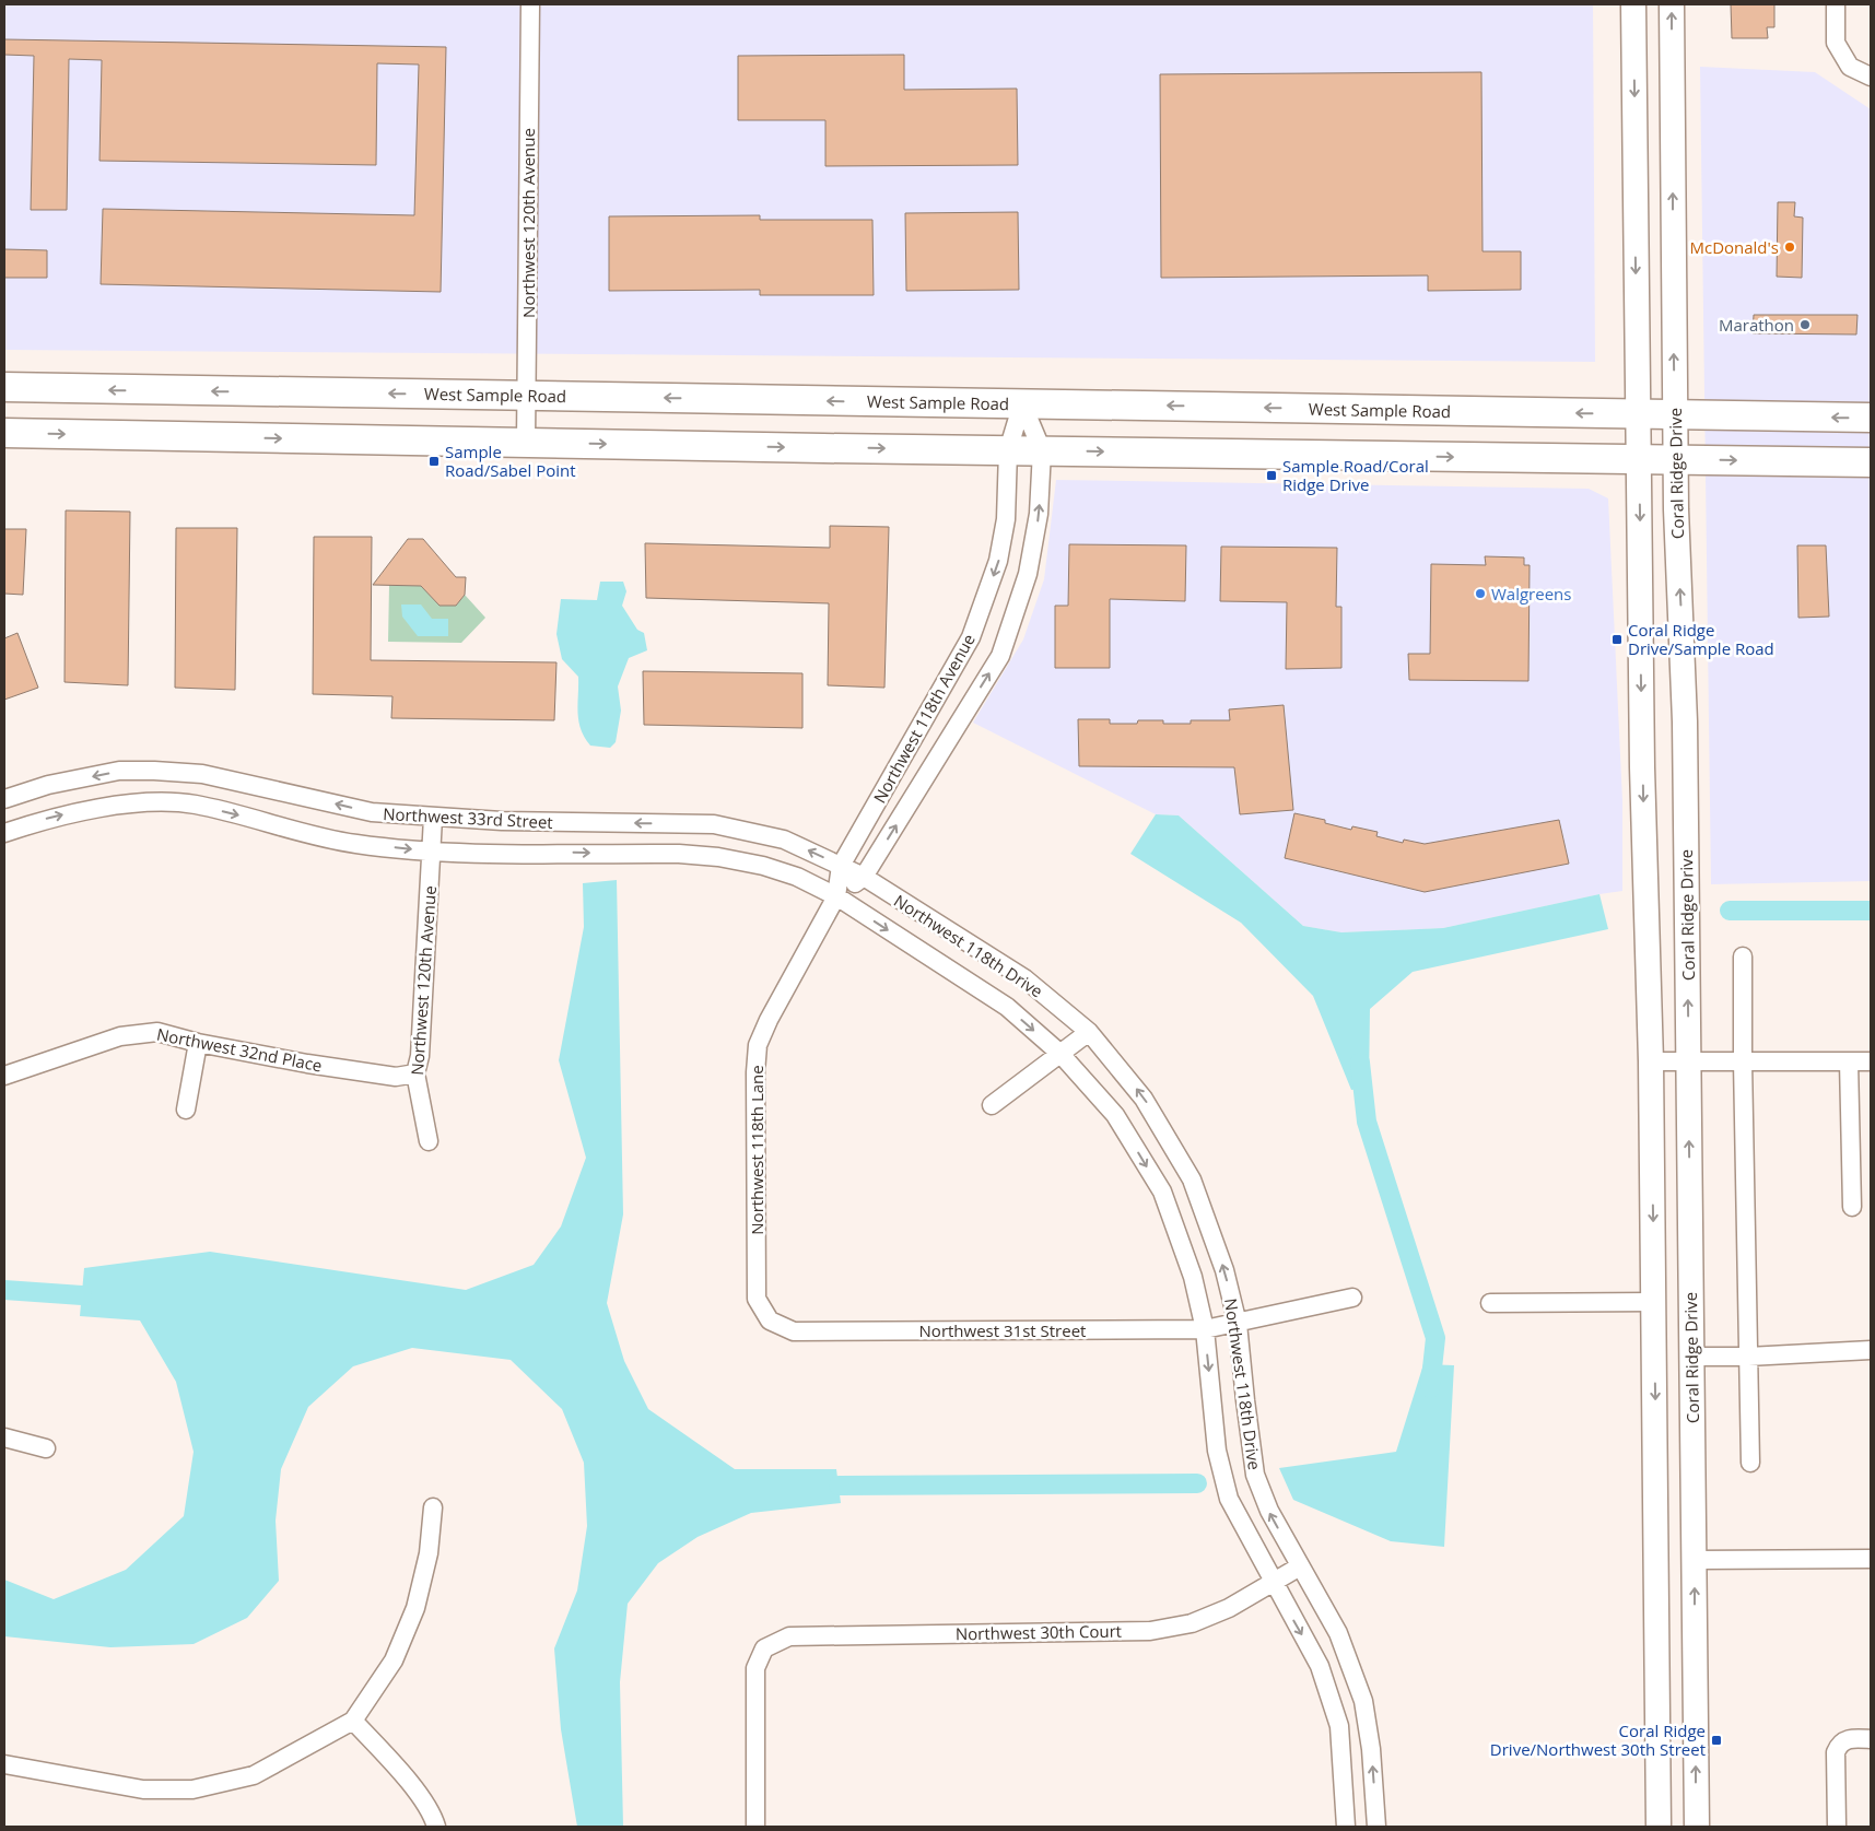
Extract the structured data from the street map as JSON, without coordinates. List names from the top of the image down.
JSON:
{
  "streets": {
    "main road": ["West Sample Road", "Coral Ridge Drive"],
    "street": [
      "Northwest 120th Avenue",
      "Northwest 118th Avenue",
      "Northwest 33rd Street",
      "Northwest 118th Drive",
      "Northwest 32nd Place",
      "Northwest 118th Lane",
      "Northwest 31st Street",
      "Northwest 30th Court"
    ]
  },
  "crossings": [
    ["Northwest 120th Avenue", "West Sample Road"],
    ["Northwest 120th Avenue", "Northwest 33rd Street"],
    ["Northwest 120th Avenue", "Northwest 32nd Place"],
    ["West Sample Road", "Coral Ridge Drive"],
    ["West Sample Road", "Northwest 118th Avenue"],
    ["Northwest 118th Avenue", "Northwest 33rd Street"],
    ["Northwest 118th Avenue", "Northwest 118th Drive"],
    ["Northwest 118th Avenue", "Northwest 118th Lane"],
    ["Northwest 33rd Street", "Northwest 118th Drive"],
    ["Northwest 33rd Street", "Northwest 118th Lane"],
    ["Northwest 118th Drive", "Northwest 118th Lane"],
    ["Northwest 118th Drive", "Northwest 31st Street"],
    ["Northwest 118th Drive", "Northwest 30th Court"],
    ["Northwest 118th Lane", "Northwest 31st Street"]
  ],
  "places": {
    "other": ["McDonald's", "Marathon", "Walgreens"],
    "transit": [
      "Sample Road/Sabel Point",
      "Sample Road/Coral Ridge Drive",
      "Coral Ridge Drive/Sample Road",
      "Coral Ridge Drive/Northwest 30th Street"
    ]
  }
}
